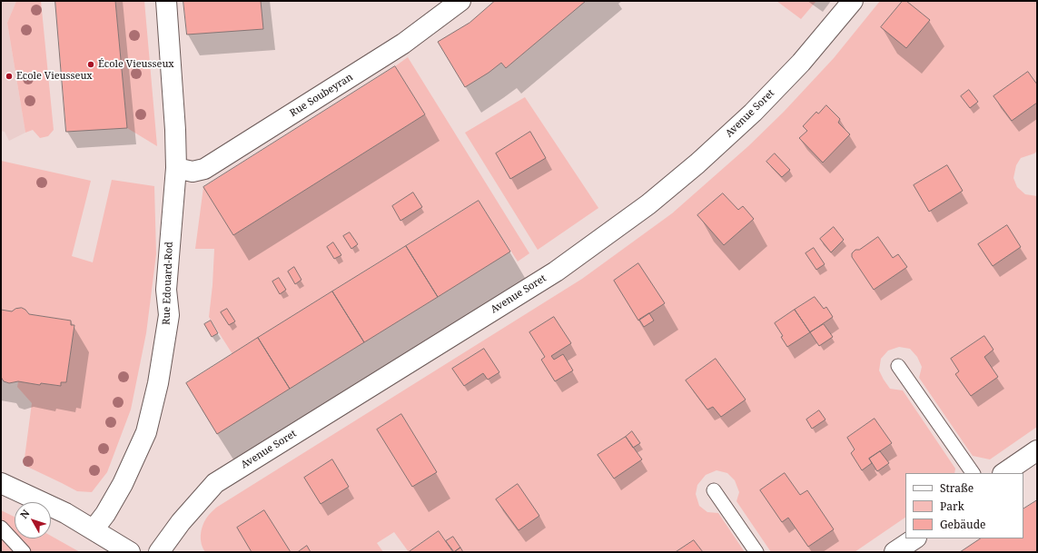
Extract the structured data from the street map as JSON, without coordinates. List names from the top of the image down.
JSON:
{
  "streets": {
    "street": ["Rue Soubeyran", "Avenue Soret", "Rue Edouard-Rod"]
  },
  "crossings": [
    ["Rue Soubeyran", "Rue Edouard-Rod"]
  ],
  "places": ["École Vieusseux", "Ecole Vieusseux"],
  "legend": ["Straße", "Park", "Gebäude"],
  "north": "top left"
}
